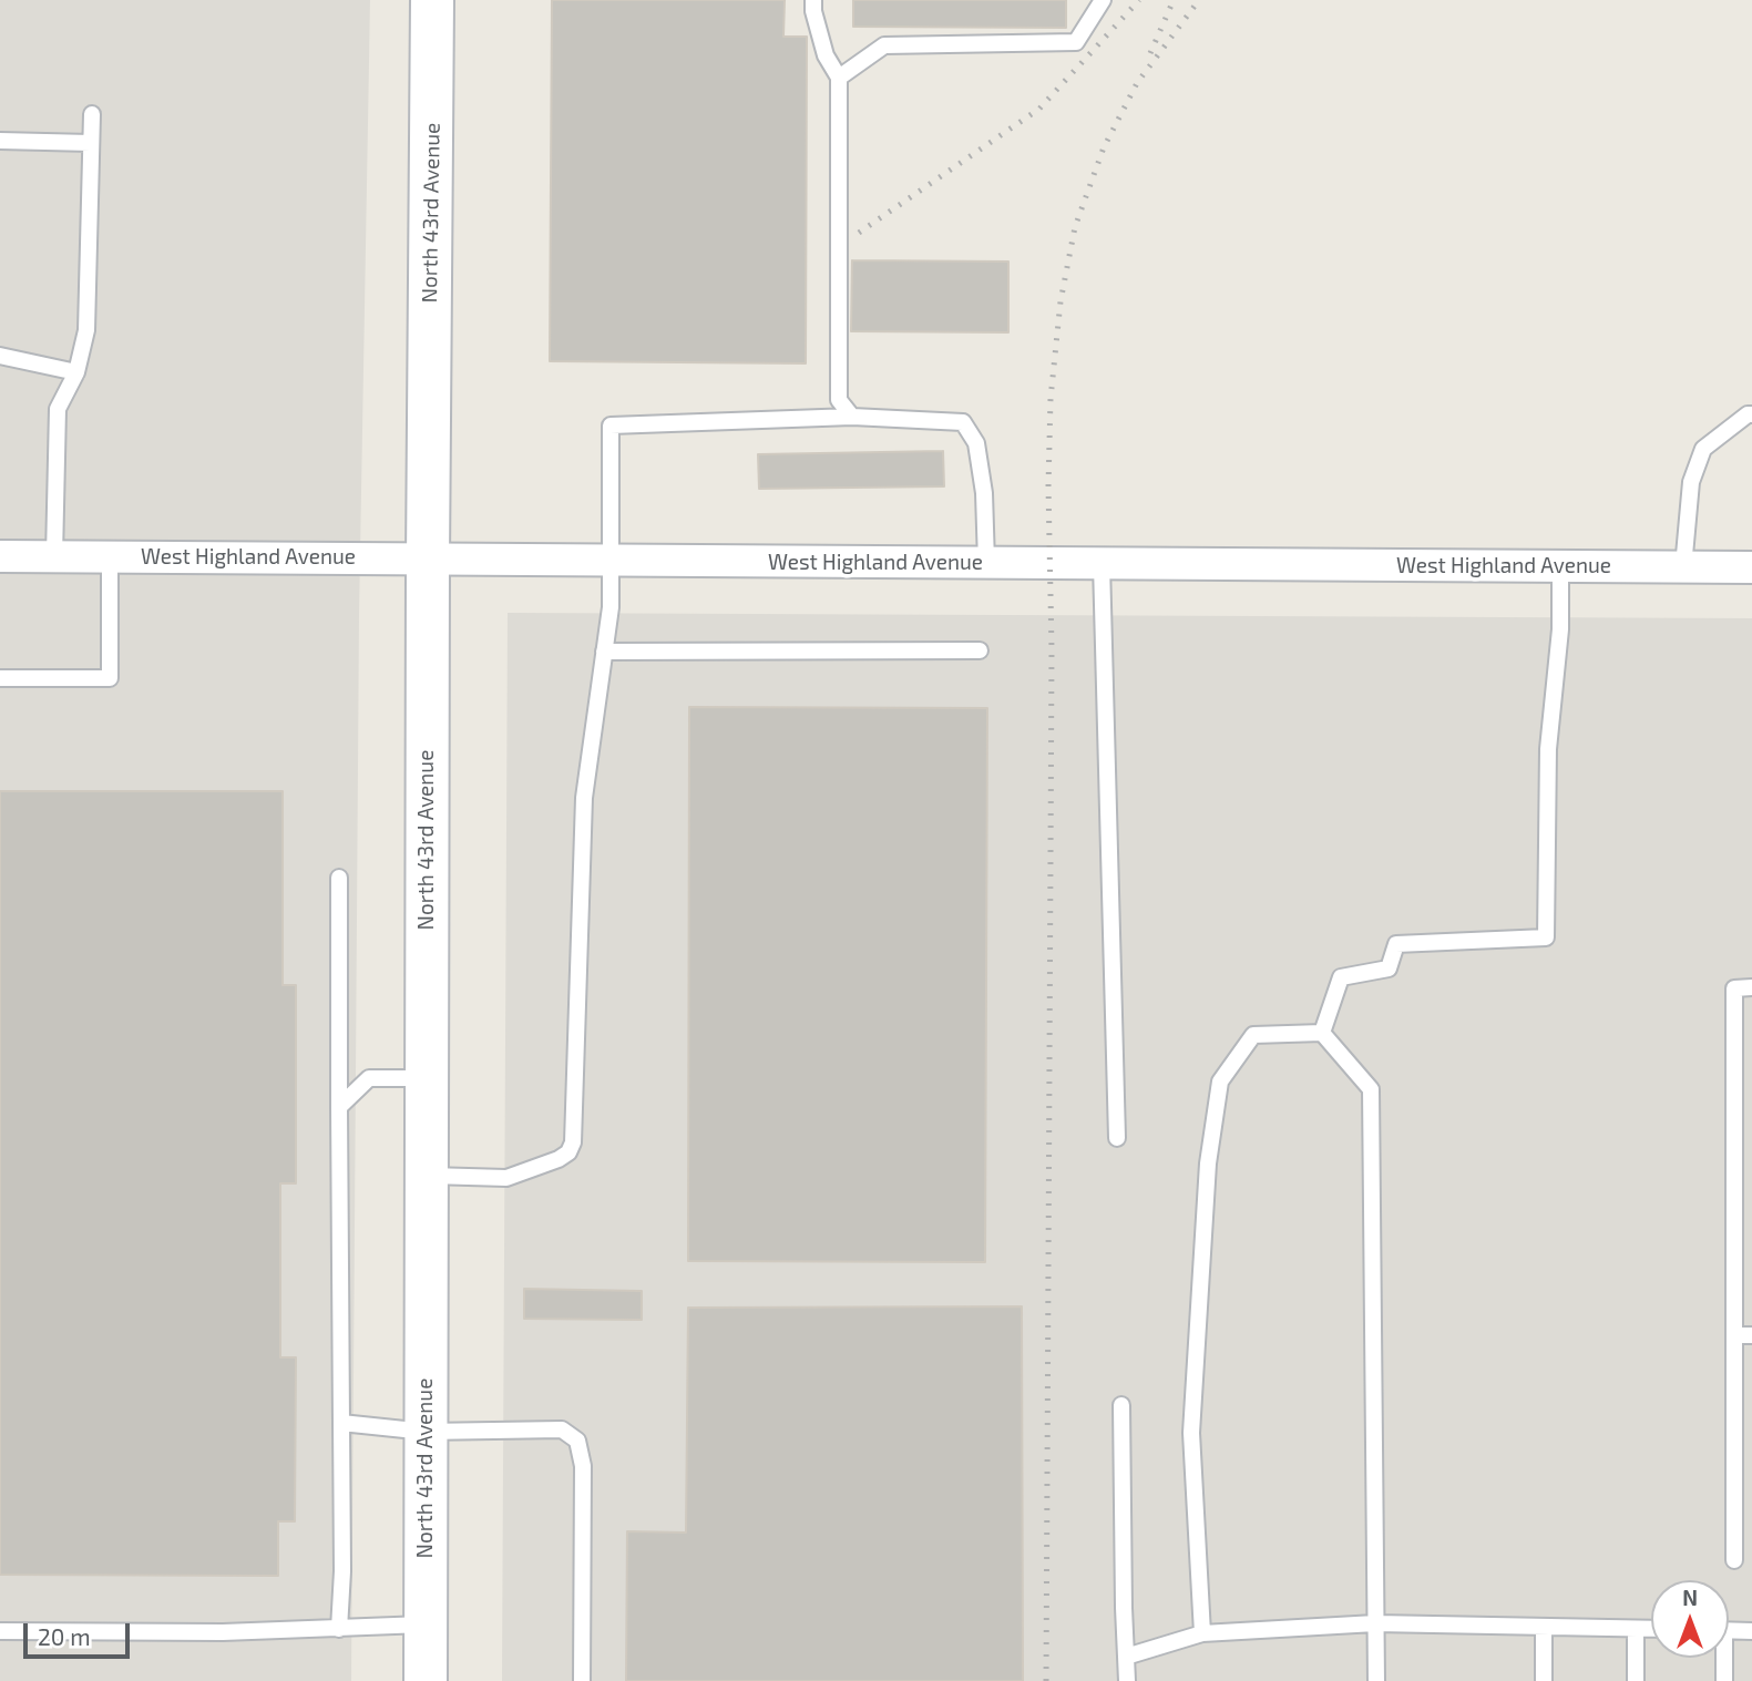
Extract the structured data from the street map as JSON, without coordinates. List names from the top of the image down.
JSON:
{
  "streets": {
    "main road": ["North 43rd Avenue"],
    "street": ["West Highland Avenue"]
  },
  "crossings": [
    ["North 43rd Avenue", "West Highland Avenue"]
  ],
  "scale_bar": "20 m",
  "north": "top"
}
